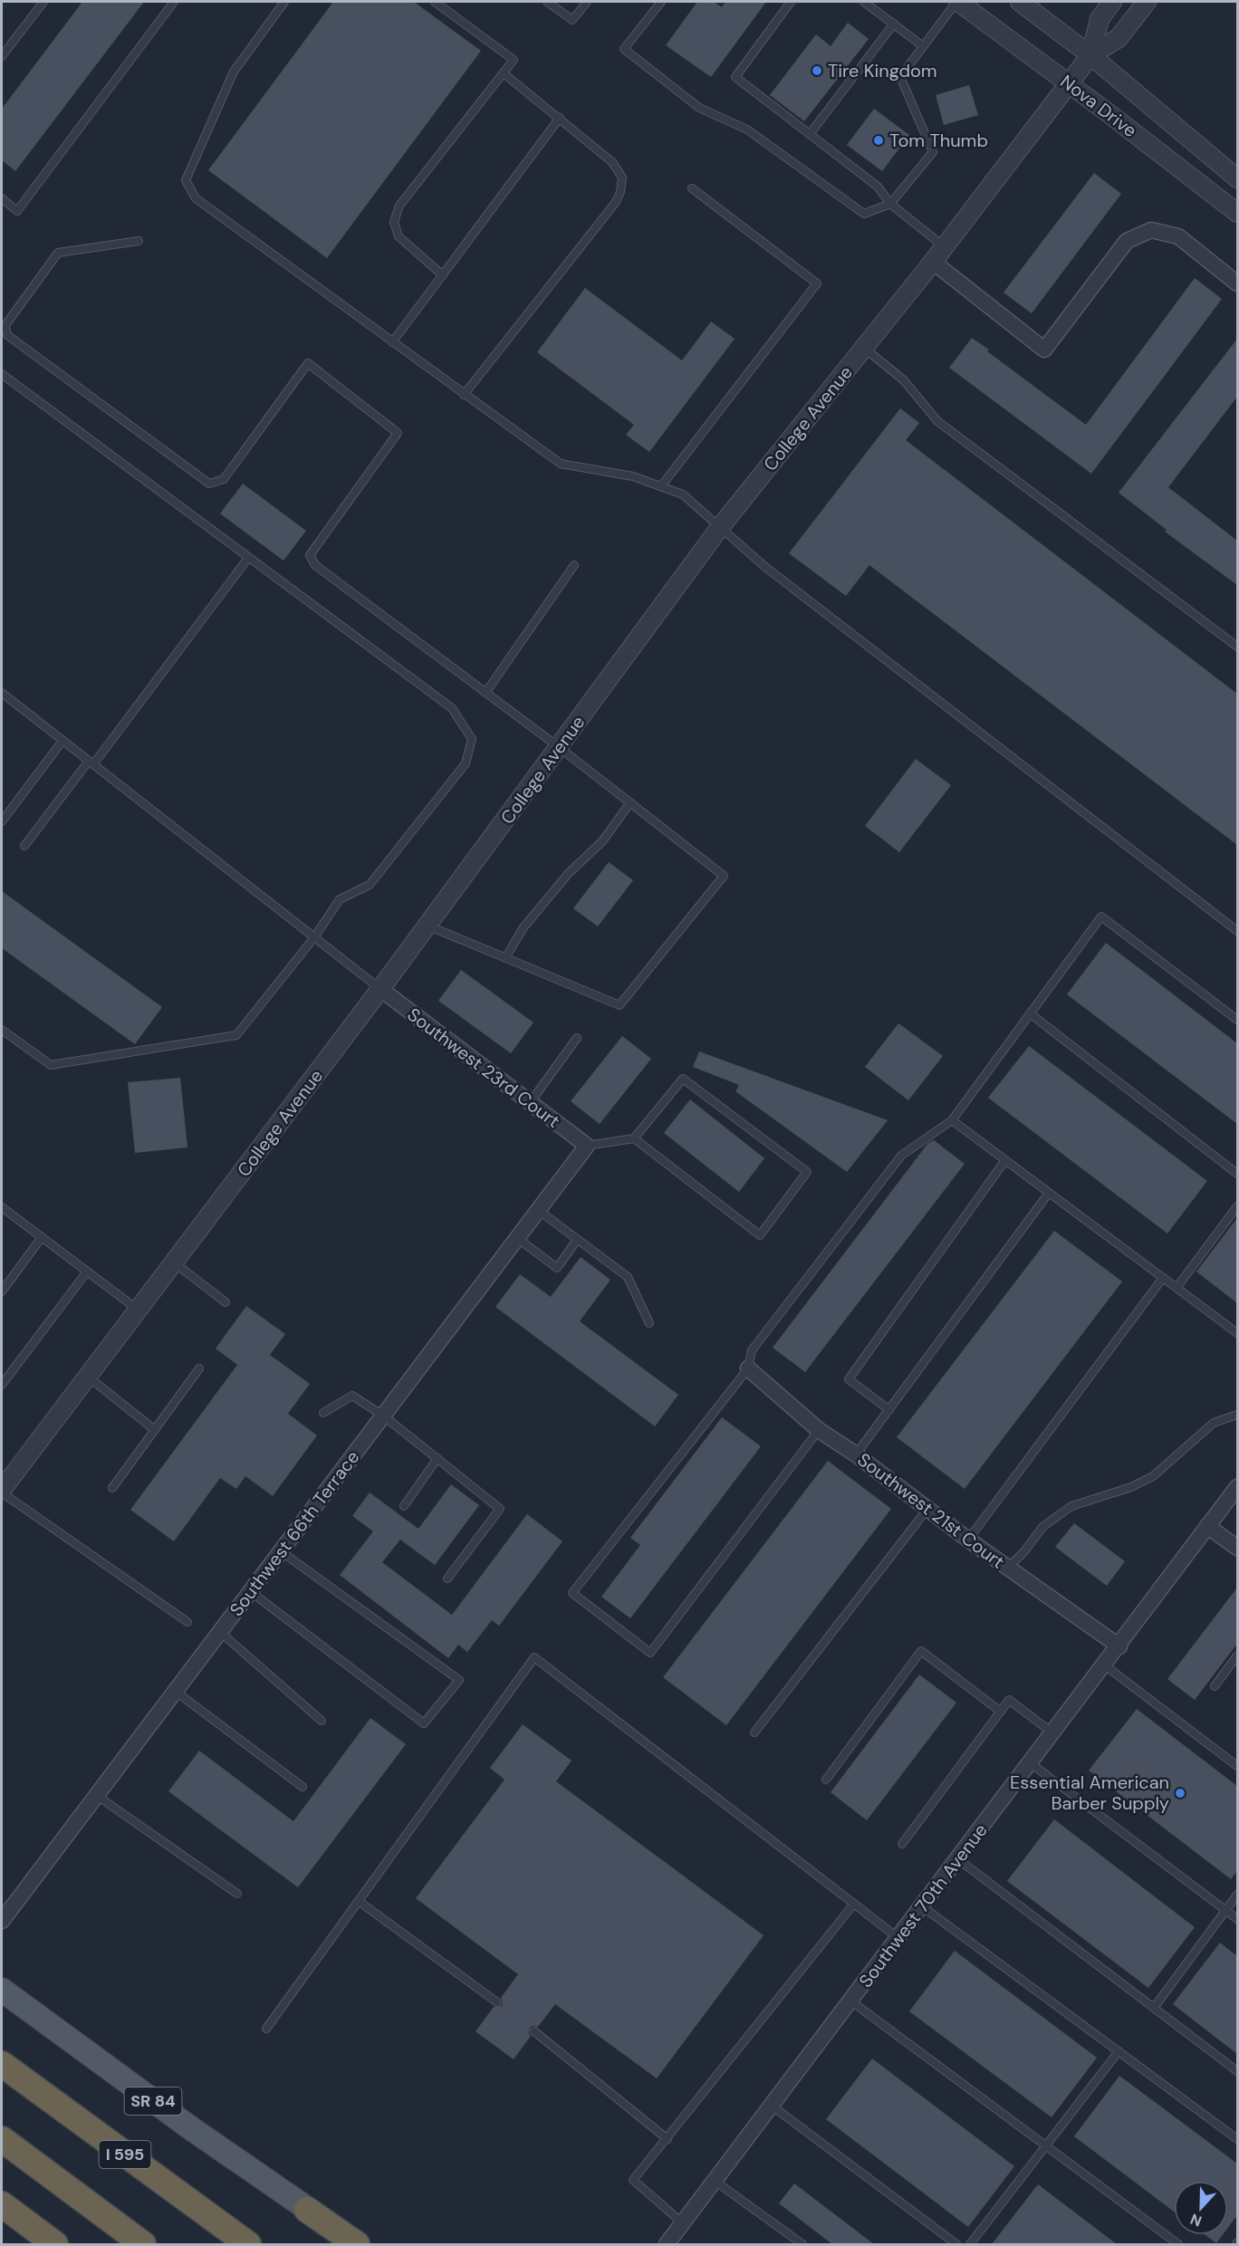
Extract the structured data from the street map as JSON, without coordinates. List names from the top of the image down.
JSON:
{
  "streets": {
    "highway": ["I 595"],
    "main road": ["SR 84"],
    "street": [
      "Nova Drive",
      "College Avenue",
      "Southwest 23rd Court",
      "Southwest 21st Court",
      "Southwest 66th Terrace",
      "Southwest 70th Avenue"
    ]
  },
  "crossings": [
    ["Nova Drive", "College Avenue"],
    ["College Avenue", "Southwest 23rd Court"],
    ["Southwest 23rd Court", "Southwest 66th Terrace"],
    ["Southwest 21st Court", "Southwest 70th Avenue"]
  ],
  "places": ["Tire Kingdom", "Tom Thumb", "Essential American Barber Supply"],
  "north": "bottom"
}
